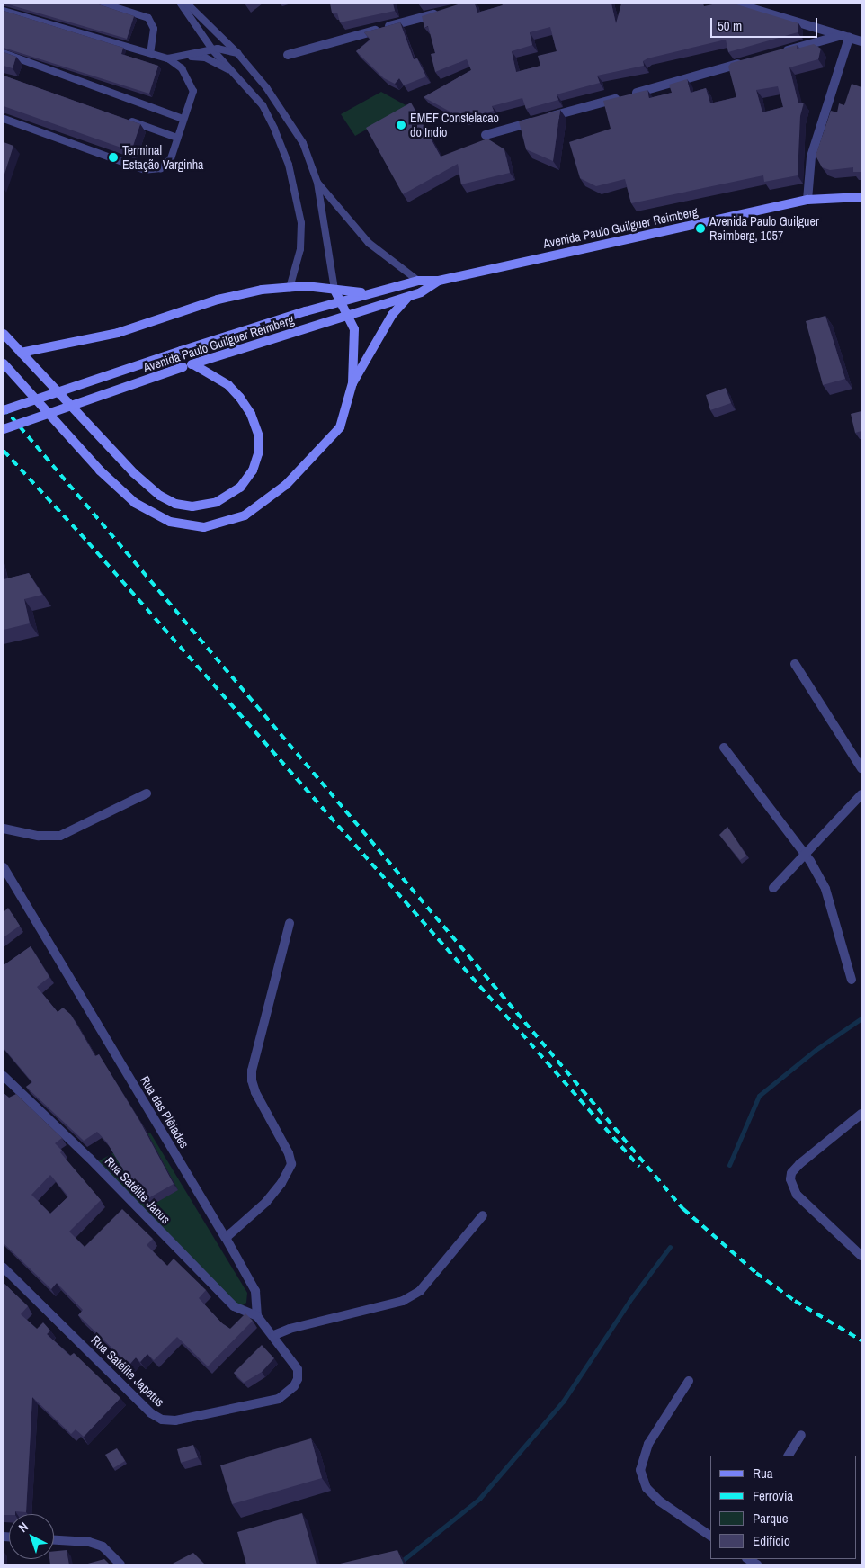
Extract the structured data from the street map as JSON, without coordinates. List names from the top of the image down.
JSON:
{
  "streets": {
    "main road": ["Avenida Paulo Guilguer Reimberg"],
    "street": ["Rua das Plêiades", "Rua Satélite Janus", "Rua Satélite Japetus"]
  },
  "crossings": [
    ["Rua das Plêiades", "Rua Satélite Janus"]
  ],
  "places": ["EMEF Constelacao do Indio", "Terminal Estação Varginha", "Avenida Paulo Guilguer Reimberg, 1057"],
  "legend": [
    "Rua",
    "Ferrovia",
    "Parque",
    "Edifício"
  ],
  "scale_bar": "50 m",
  "north": "top left"
}
